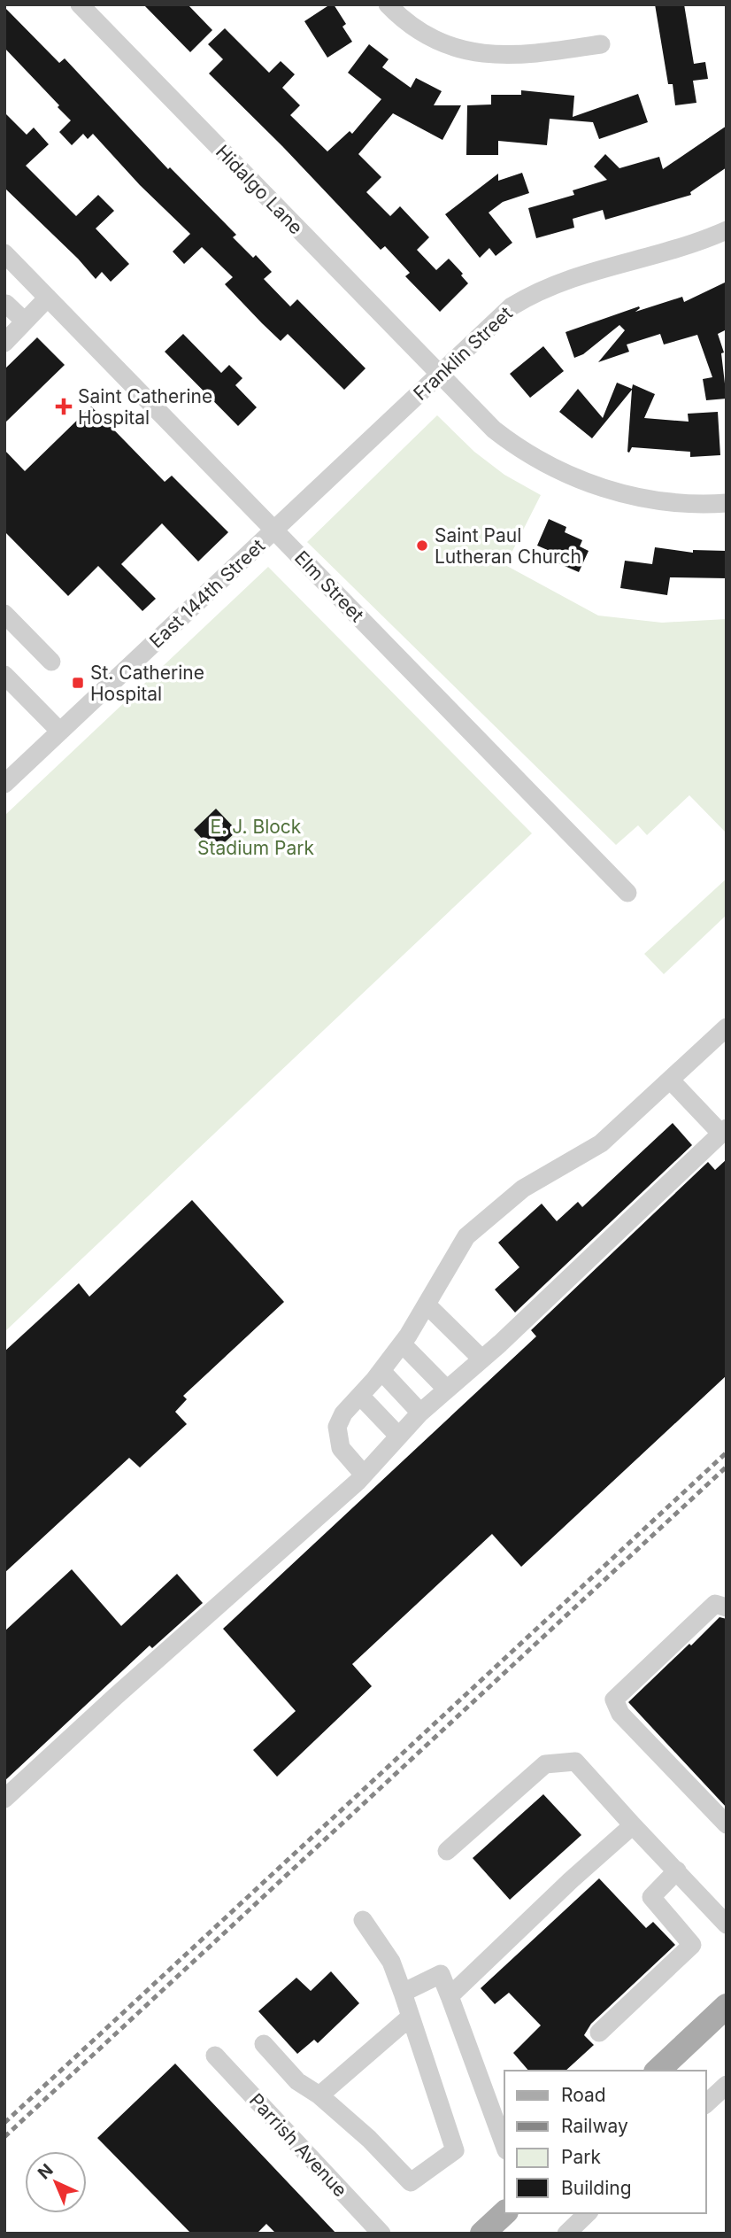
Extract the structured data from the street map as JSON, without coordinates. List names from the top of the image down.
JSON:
{
  "streets": {
    "street": [
      "Hidalgo Lane",
      "Franklin Street",
      "Elm Street",
      "East 144th Street",
      "Parrish Avenue"
    ]
  },
  "crossings": [
    ["Hidalgo Lane", "Franklin Street"],
    ["Franklin Street", "Elm Street"],
    ["Franklin Street", "East 144th Street"],
    ["Elm Street", "East 144th Street"]
  ],
  "parks": ["E. J. Block Stadium Park"],
  "places": {
    "health": ["Saint Catherine Hospital"],
    "other": ["Saint Paul Lutheran Church"],
    "transit": ["St. Catherine Hospital"]
  },
  "legend": [
    "Road",
    "Railway",
    "Park",
    "Building"
  ],
  "north": "top left"
}
